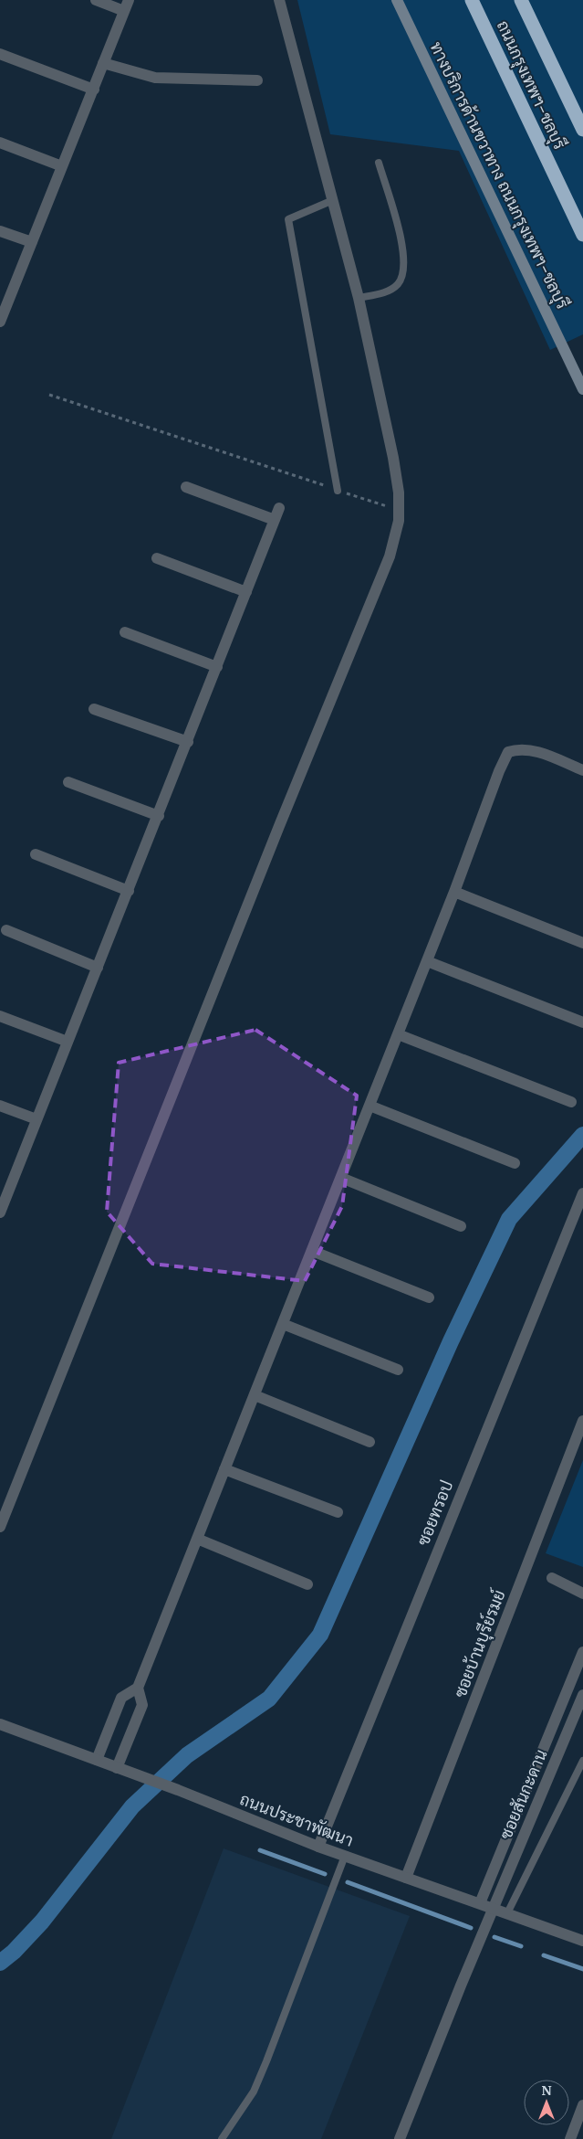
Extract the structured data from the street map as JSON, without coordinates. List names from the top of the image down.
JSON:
{
  "streets": {
    "highway": ["ถนนกรุงเทพฯ-ชลบุรี"],
    "main road": ["ทางบริการด้านขวาทาง ถนนกรุงเทพฯ-ชลบุรี"],
    "street": [
      "ซอยทรอป",
      "ซอยบ้านบุรีย์รมย์",
      "ซอยสันกะดาน",
      "ถนนประชาพัฒนา"
    ]
  },
  "crossings": [
    ["ซอยทรอป", "ถนนประชาพัฒนา"],
    ["ซอยบ้านบุรีย์รมย์", "ถนนประชาพัฒนา"],
    ["ซอยสันกะดาน", "ถนนประชาพัฒนา"]
  ],
  "north": "top"
}
